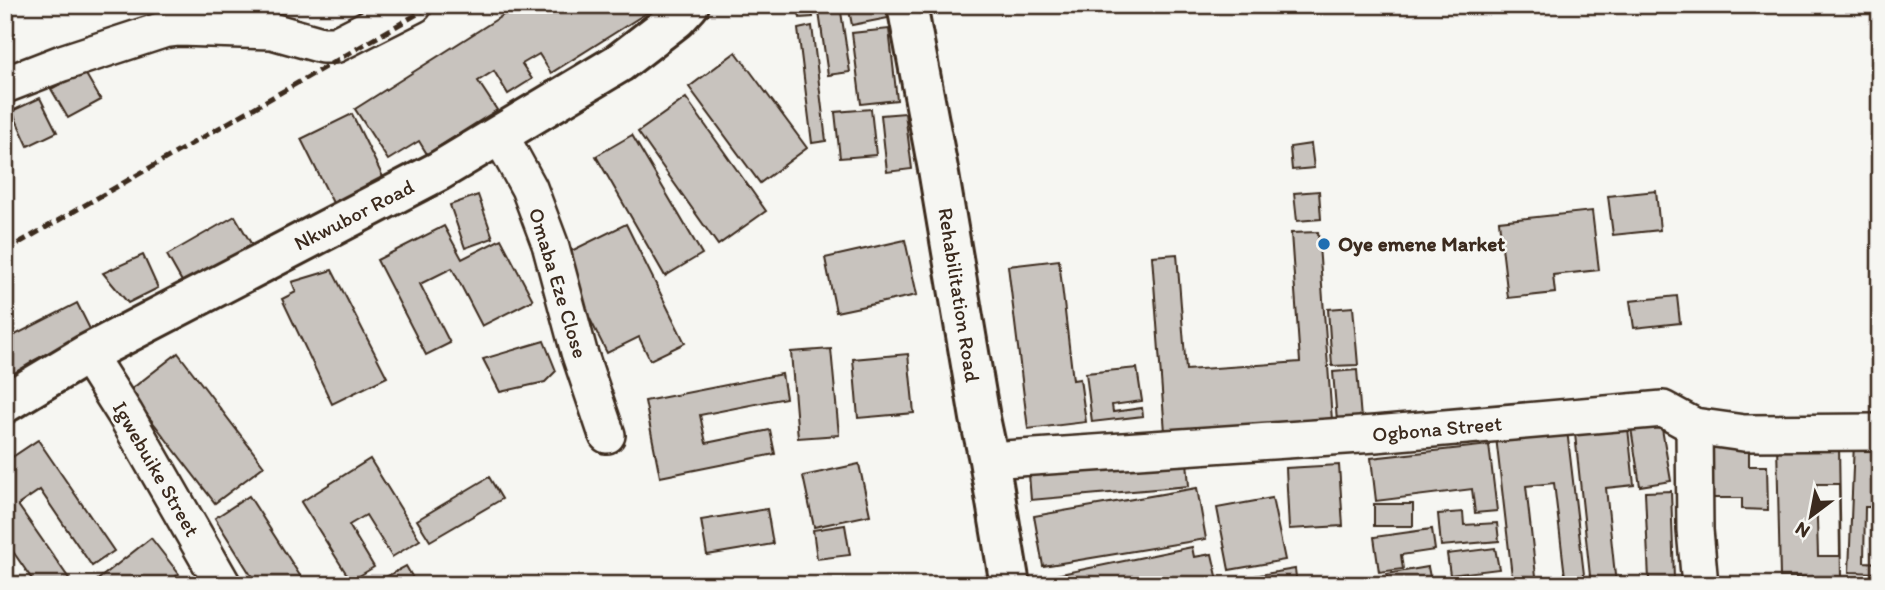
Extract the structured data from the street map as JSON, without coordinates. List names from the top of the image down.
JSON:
{
  "streets": {
    "street": [
      "Nkwubor Road",
      "Omaba Eze Close",
      "Rehabilitation Road",
      "Ogbona Street",
      "Igwebuike Street"
    ]
  },
  "crossings": [
    ["Nkwubor Road", "Omaba Eze Close"],
    ["Nkwubor Road", "Igwebuike Street"],
    ["Rehabilitation Road", "Ogbona Street"]
  ],
  "places": ["Oye emene Market"],
  "north": "bottom left"
}
